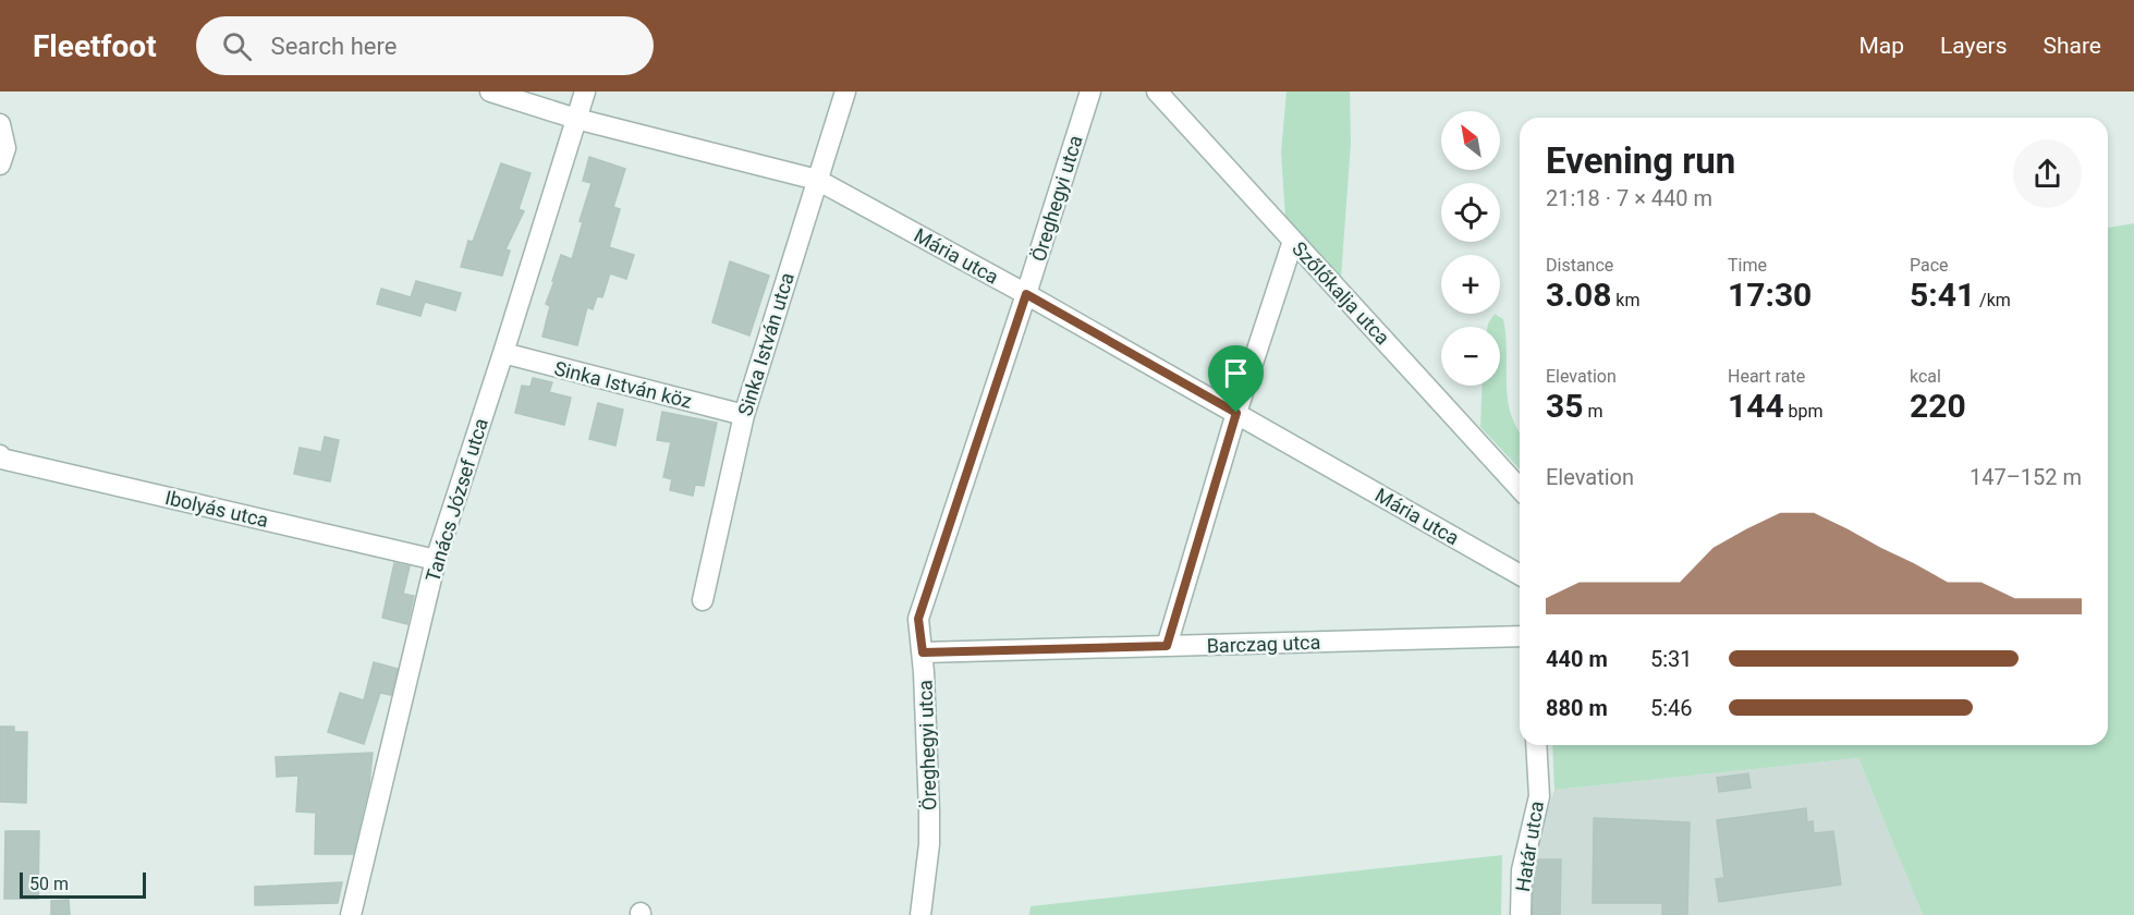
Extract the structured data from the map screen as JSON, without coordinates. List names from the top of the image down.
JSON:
{
  "streets": {
    "street": [
      "Öreghegyi utca",
      "Mária utca",
      "Szőlőkalja utca",
      "Sinka István utca",
      "Sinka István köz",
      "Tanács József utca",
      "Ibolyás utca",
      "Barczag utca",
      "Határ utca"
    ]
  },
  "crossings": [
    ["Öreghegyi utca", "Mária utca"],
    ["Öreghegyi utca", "Barczag utca"],
    ["Mária utca", "Sinka István utca"],
    ["Mária utca", "Tanács József utca"],
    ["Sinka István utca", "Sinka István köz"],
    ["Sinka István köz", "Tanács József utca"],
    ["Tanács József utca", "Ibolyás utca"]
  ],
  "scale_bar": "50 m",
  "north": "top left",
  "page": {
    "header": "Fleetfoot",
    "search": "Search here",
    "nav": ["Map", "Layers", "Share"],
    "map_buttons": ["+", "−"],
    "heading": ["Evening run", "21:18 · 7 × 440 m"],
    "stats": [
      ["Distance", "3.08 km"],
      ["Time", "17:30"],
      ["Pace", "5:41 /km"],
      ["Elevation", "35 m"],
      ["Heart rate", "144 bpm"],
      ["kcal", "220"]
    ],
    "chart": ["Elevation", "147–152 m"],
    "list": [
      {
        "name": "440 m",
        "note": "5:31"
      },
      {
        "name": "880 m",
        "note": "5:46"
      }
    ],
    "scale": "50 m"
  }
}
